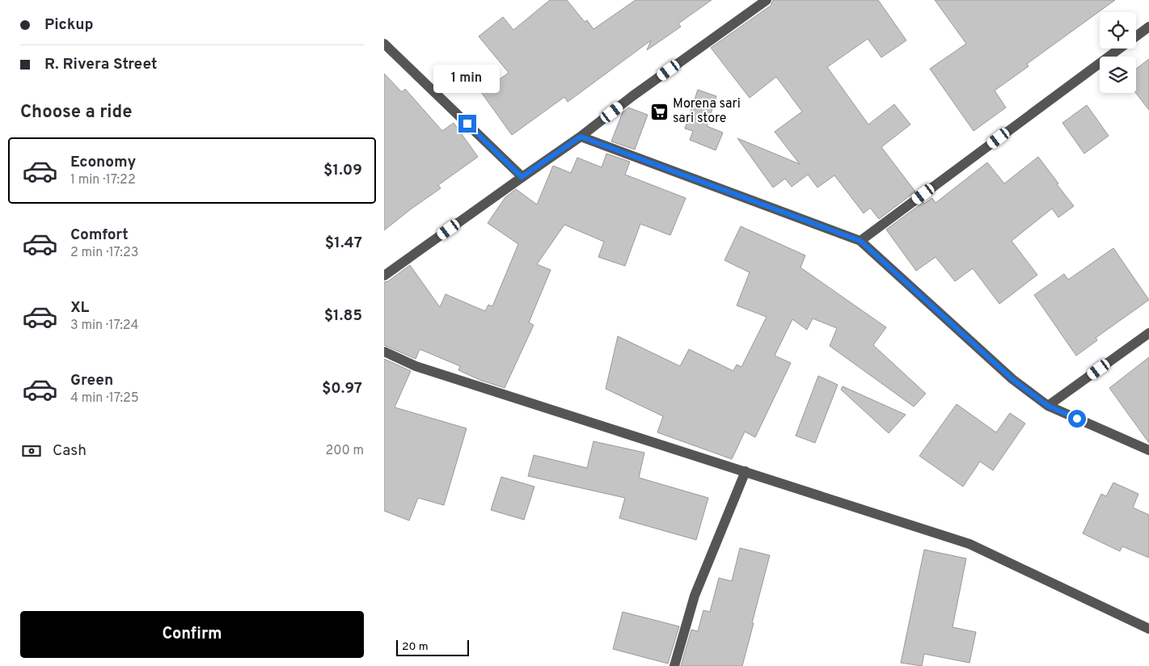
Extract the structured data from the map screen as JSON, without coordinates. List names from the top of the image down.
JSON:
{
  "places": {
    "supermarket": ["Morena sari sari store"]
  },
  "scale_bar": "20 m",
  "page": {
    "banner": ["Pickup", "R. Rivera Street"],
    "bubble": "1 min",
    "heading": "Choose a ride",
    "list": [
      {
        "name": "Economy",
        "note": "1 min · 17:22",
        "value": "$1.09"
      },
      {
        "name": "Comfort",
        "note": "2 min · 17:23",
        "value": "$1.47"
      },
      {
        "name": "XL",
        "note": "3 min · 17:24",
        "value": "$1.85"
      },
      {
        "name": "Green",
        "note": "4 min · 17:25",
        "value": "$0.97"
      }
    ],
    "pay": ["Cash", "200 m"],
    "buttons": "Confirm",
    "scale": "20 m"
  }
}
